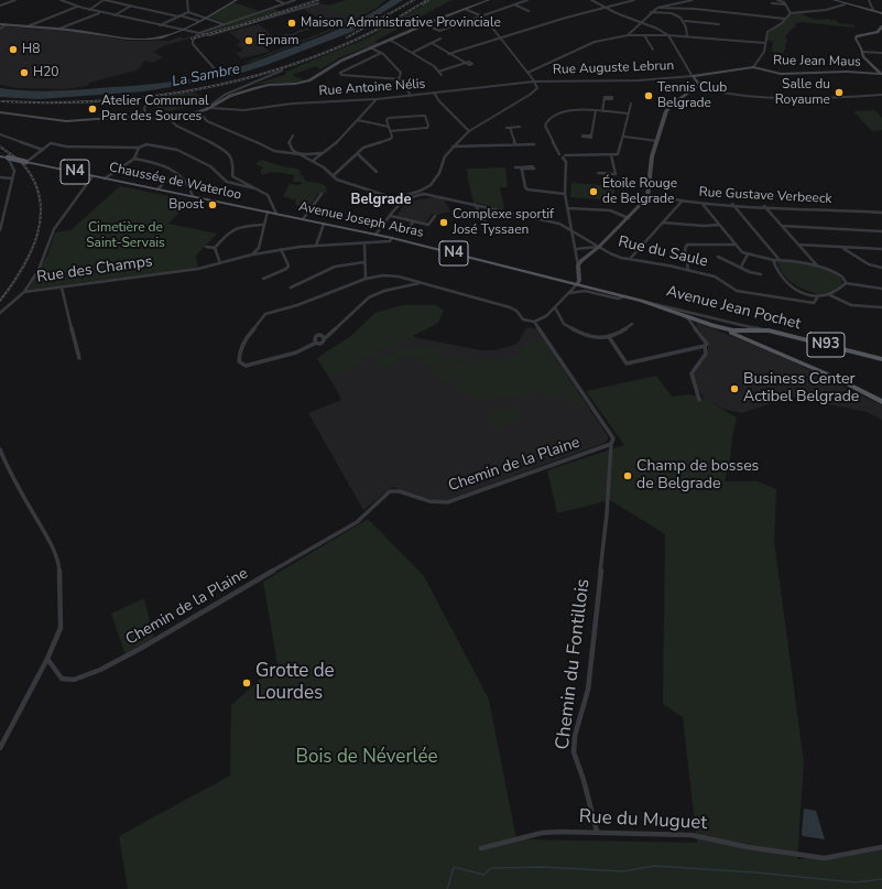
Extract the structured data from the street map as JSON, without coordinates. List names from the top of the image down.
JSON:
{
  "streets": {
    "main road": [
      "N4",
      "Chaussée de Waterloo",
      "Avenue Joseph Abras",
      "Avenue Jean Pochet",
      "N93"
    ],
    "street": [
      "Rue Jean Maus",
      "Rue Auguste Lebrun",
      "Rue Antoine Nélis",
      "Rue Gustave Verbeeck",
      "Rue du Saule",
      "Rue des Champs",
      "Chemin de la Plaine",
      "Chemin du Fontillois",
      "Rue du Muguet"
    ]
  },
  "crossings": [
    ["Rue Auguste Lebrun", "Rue Antoine Nélis"],
    ["N4", "Avenue Jean Pochet"],
    ["N4", "N93"],
    ["Chaussée de Waterloo", "Avenue Joseph Abras"],
    ["Avenue Joseph Abras", "Rue des Champs"],
    ["Avenue Joseph Abras", "Avenue Jean Pochet"],
    ["Avenue Jean Pochet", "N93"],
    ["Chemin de la Plaine", "Chemin du Fontillois"],
    ["Chemin du Fontillois", "Rue du Muguet"]
  ],
  "districts": ["Belgrade"],
  "water": ["La Sambre"],
  "parks": ["Cimetière de Saint-Servais", "Bois de Néverlée"],
  "places": [
    "Maison Administrative Provinciale",
    "Epnam",
    "H8",
    "H20",
    "Salle du Royaume",
    "Tennis Club Belgrade",
    "Atelier Communal Parc des Sources",
    "Étoile Rouge de Belgrade",
    "Bpost",
    "Complexe sportif José Tyssaen",
    "Business Center Actibel Belgrade",
    "Champ de bosses de Belgrade",
    "Grotte de Lourdes"
  ]
}
